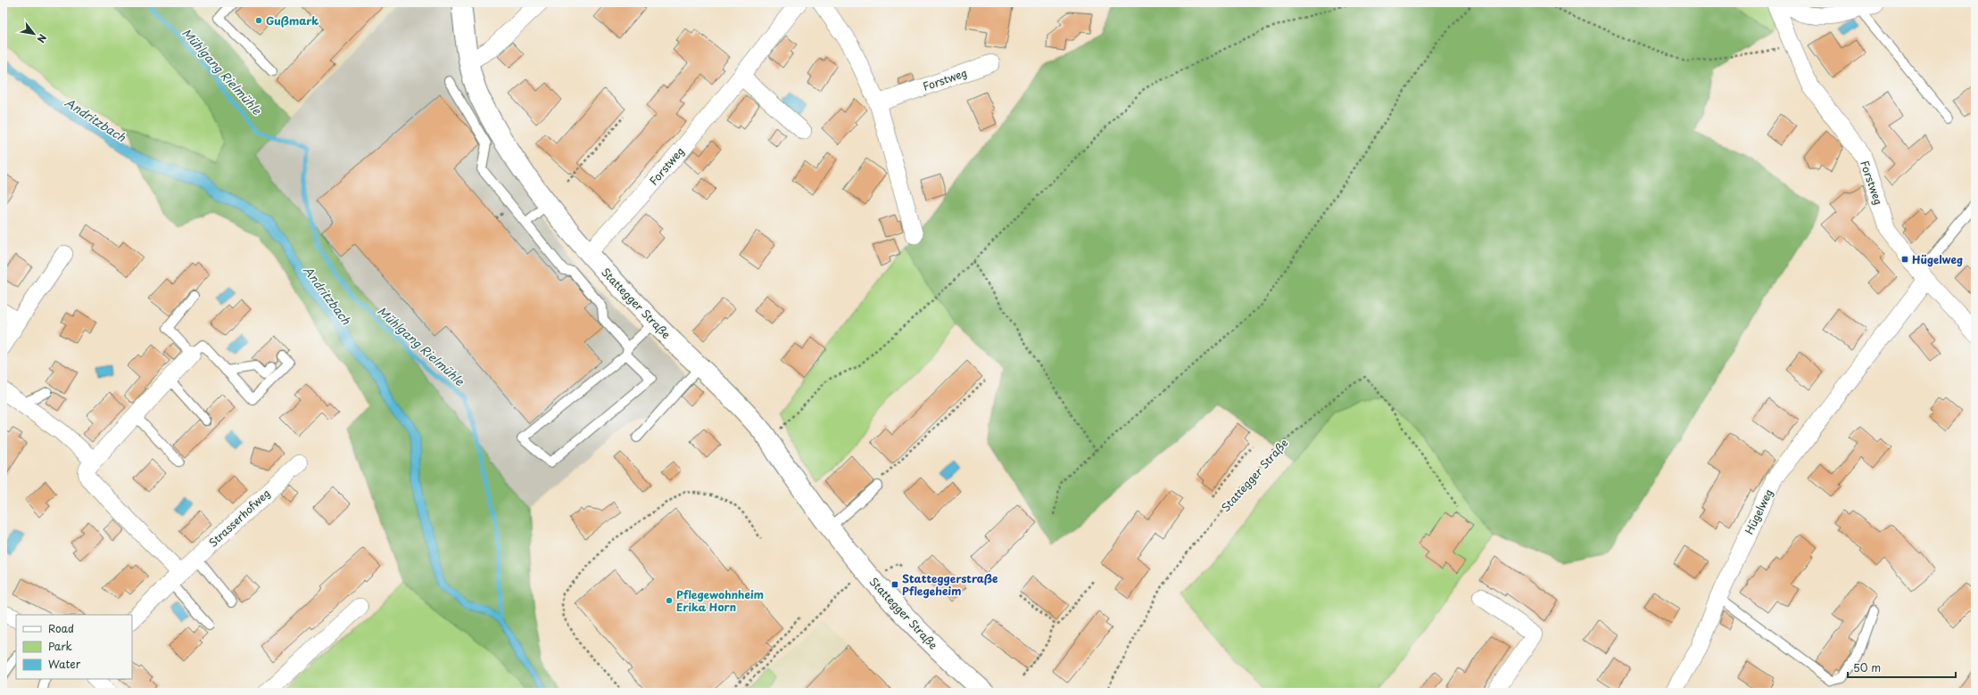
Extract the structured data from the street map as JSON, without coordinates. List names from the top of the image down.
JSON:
{
  "streets": {
    "main road": ["Stattegger Straße"],
    "street": ["Forstweg", "Hügelweg", "Strasserhofweg"]
  },
  "crossings": [
    ["Forstweg", "Stattegger Straße"],
    ["Forstweg", "Hügelweg"]
  ],
  "water": ["Mühlgang Rielmühle", "Andritzbach"],
  "places": {
    "other": ["Gußmark", "Pflegewohnheim Erika Horn"],
    "transit": ["Hügelweg", "Statteggerstraße Pflegeheim"]
  },
  "legend": ["Road", "Park", "Water"],
  "scale_bar": "50 m",
  "north": "bottom right"
}
